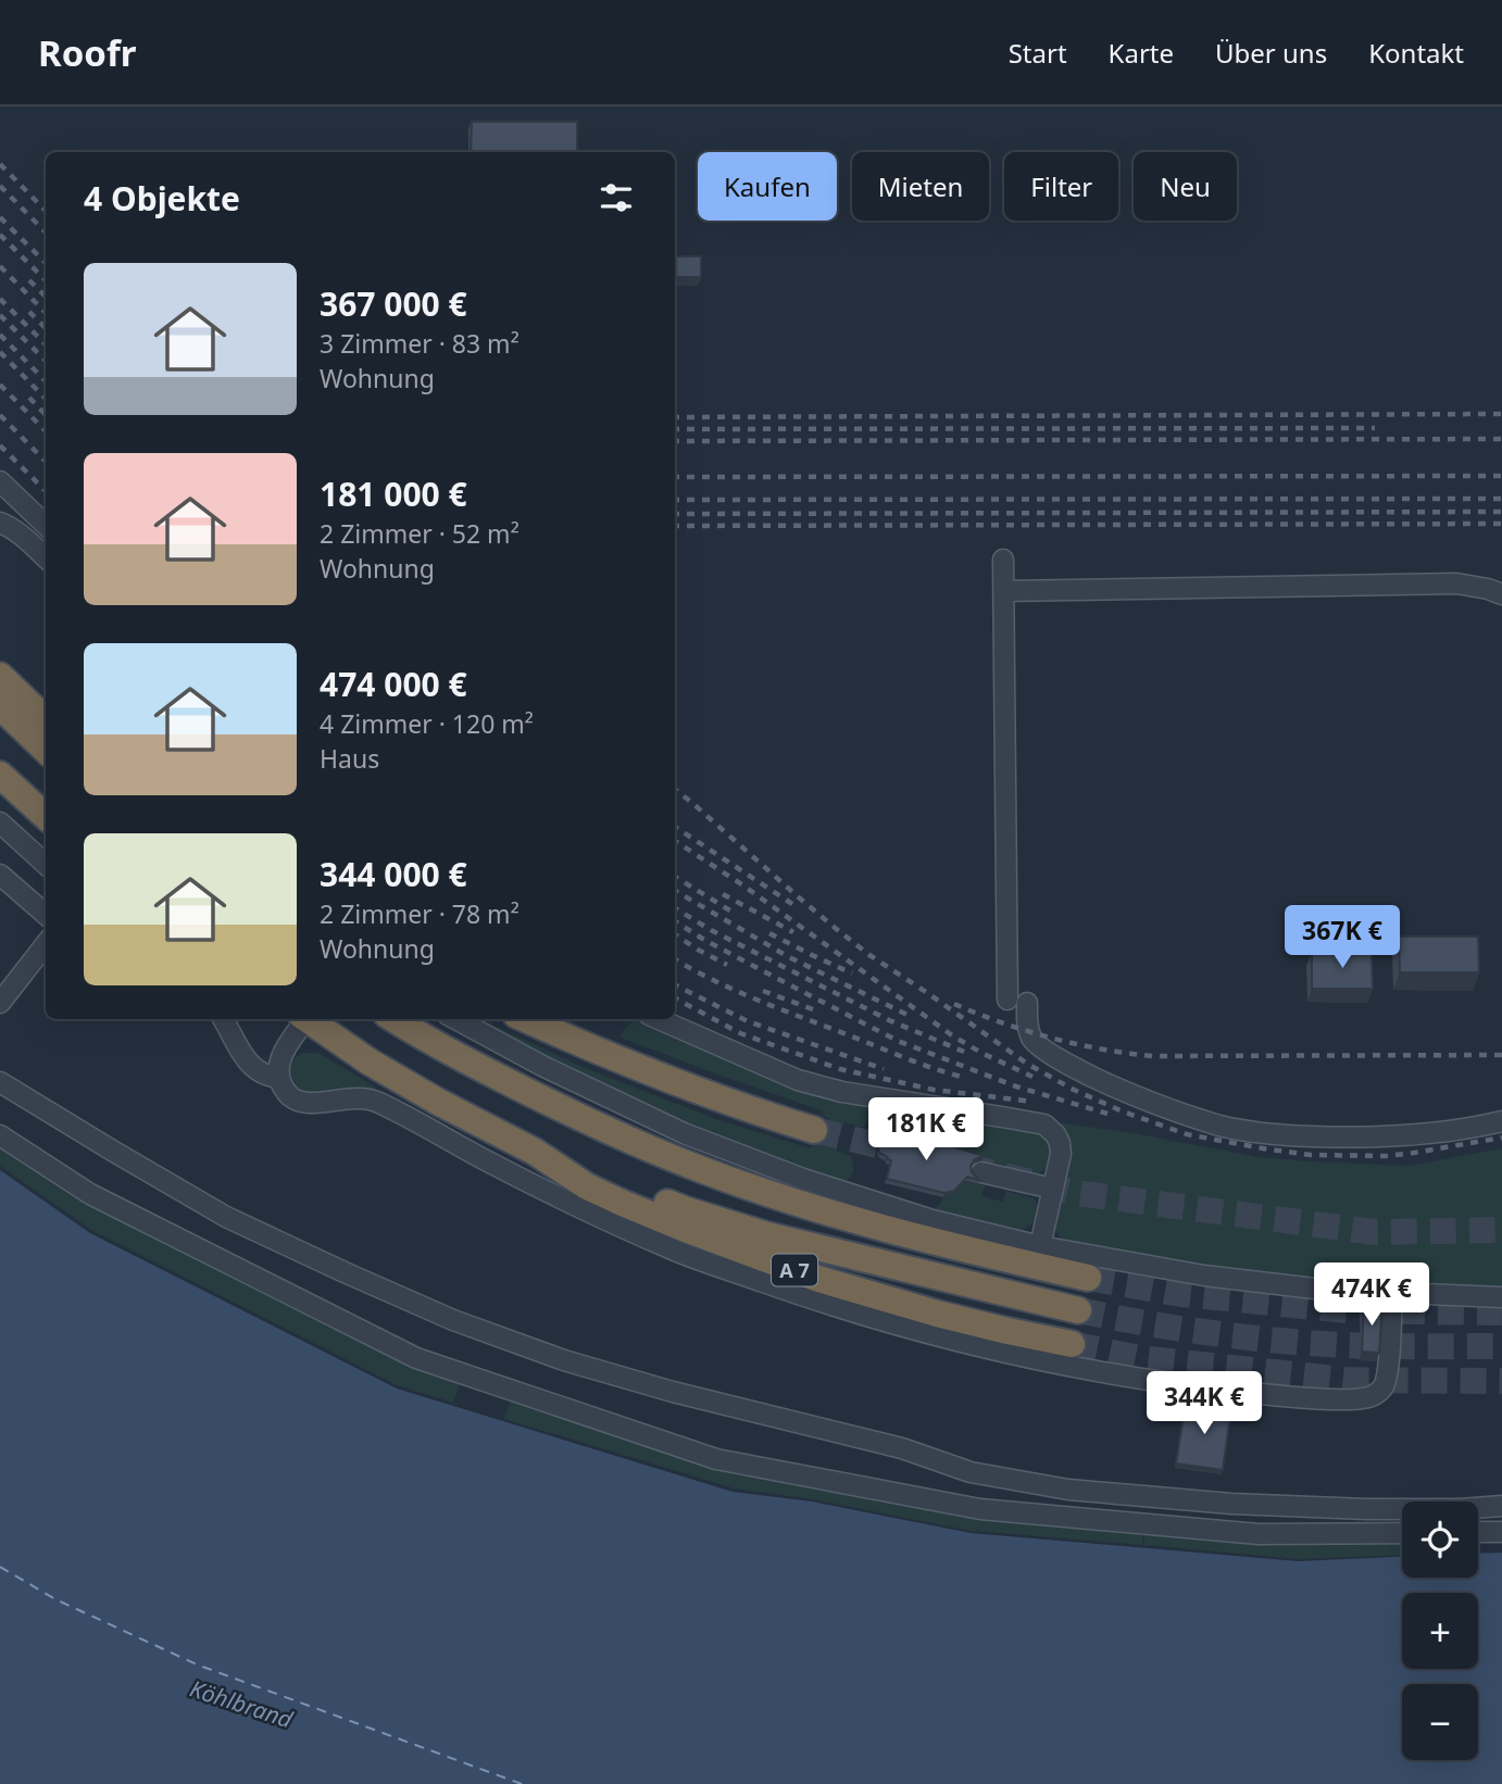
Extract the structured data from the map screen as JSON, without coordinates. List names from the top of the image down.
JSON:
{
  "streets": {
    "highway": ["A 7"]
  },
  "water": ["Köhlbrand"],
  "page": {
    "header": "Roofr",
    "nav": [
      "Start",
      "Karte",
      "Über uns",
      "Kontakt"
    ],
    "chip": [
      "Kaufen",
      "Mieten",
      "Filter",
      "Neu"
    ],
    "heading": "4 Objekte",
    "list": [
      {
        "name": "367 000 €",
        "note": "3 Zimmer · 83 m² · Wohnung"
      },
      {
        "name": "181 000 €",
        "note": "2 Zimmer · 52 m² · Wohnung"
      },
      {
        "name": "474 000 €",
        "note": "4 Zimmer · 120 m² · Haus"
      },
      {
        "name": "344 000 €",
        "note": "2 Zimmer · 78 m² · Wohnung"
      }
    ],
    "price": [
      "367K €",
      "181K €",
      "474K €",
      "344K €"
    ],
    "map_buttons": ["+", "−"]
  }
}
